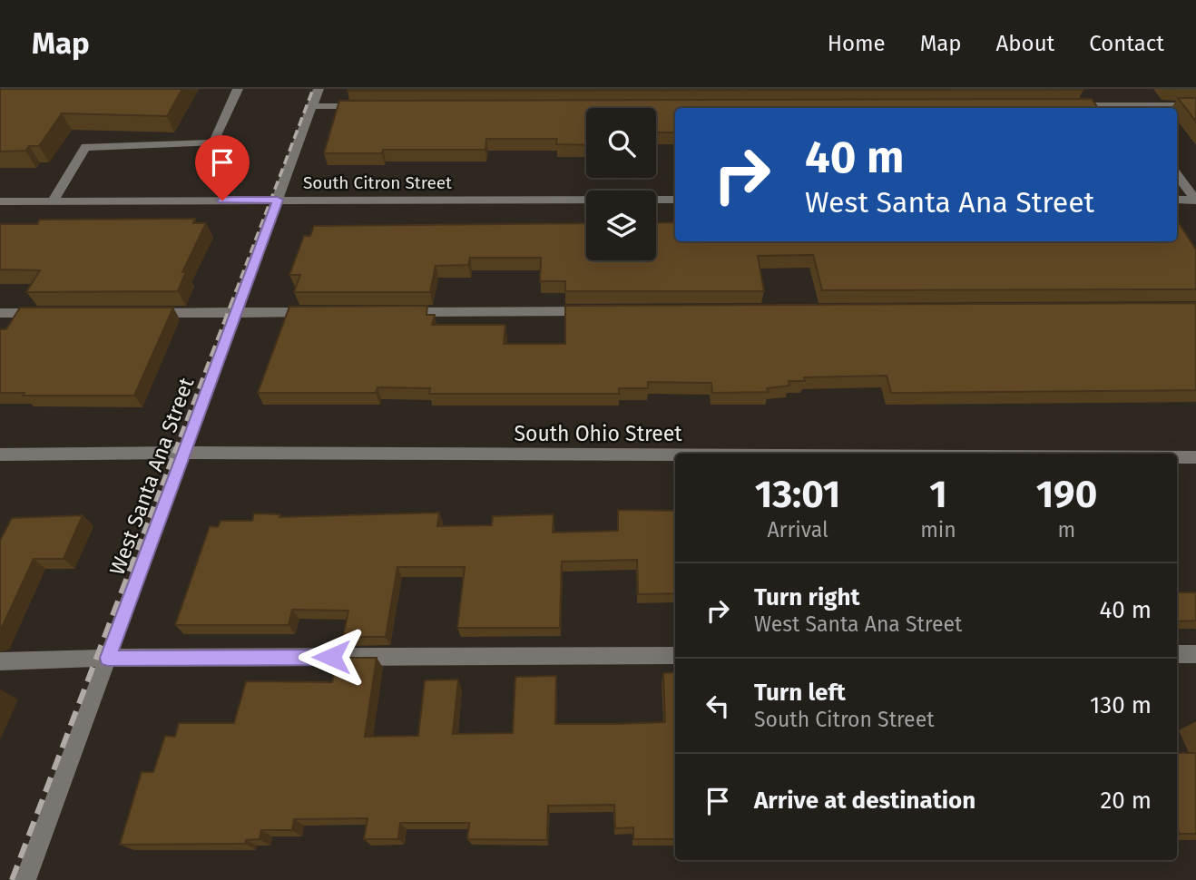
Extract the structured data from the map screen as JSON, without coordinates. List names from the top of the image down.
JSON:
{
  "streets": {
    "street": ["South Citron Street", "South Ohio Street", "West Santa Ana Street"]
  },
  "crossings": [
    ["South Citron Street", "West Santa Ana Street"],
    ["South Ohio Street", "West Santa Ana Street"]
  ],
  "page": {
    "header": "Map",
    "nav": [
      "Home",
      "Map",
      "About",
      "Contact"
    ],
    "turn": ["40 m", "West Santa Ana Street"],
    "eta": [
      "13:01",
      "Arrival",
      "1",
      "min",
      "190",
      "m"
    ],
    "list": [
      {
        "name": "Turn right",
        "note": "West Santa Ana Street",
        "value": "40 m"
      },
      {
        "name": "Turn left",
        "note": "South Citron Street",
        "value": "130 m"
      },
      {
        "name": "Arrive at destination",
        "value": "20 m"
      }
    ]
  }
}
